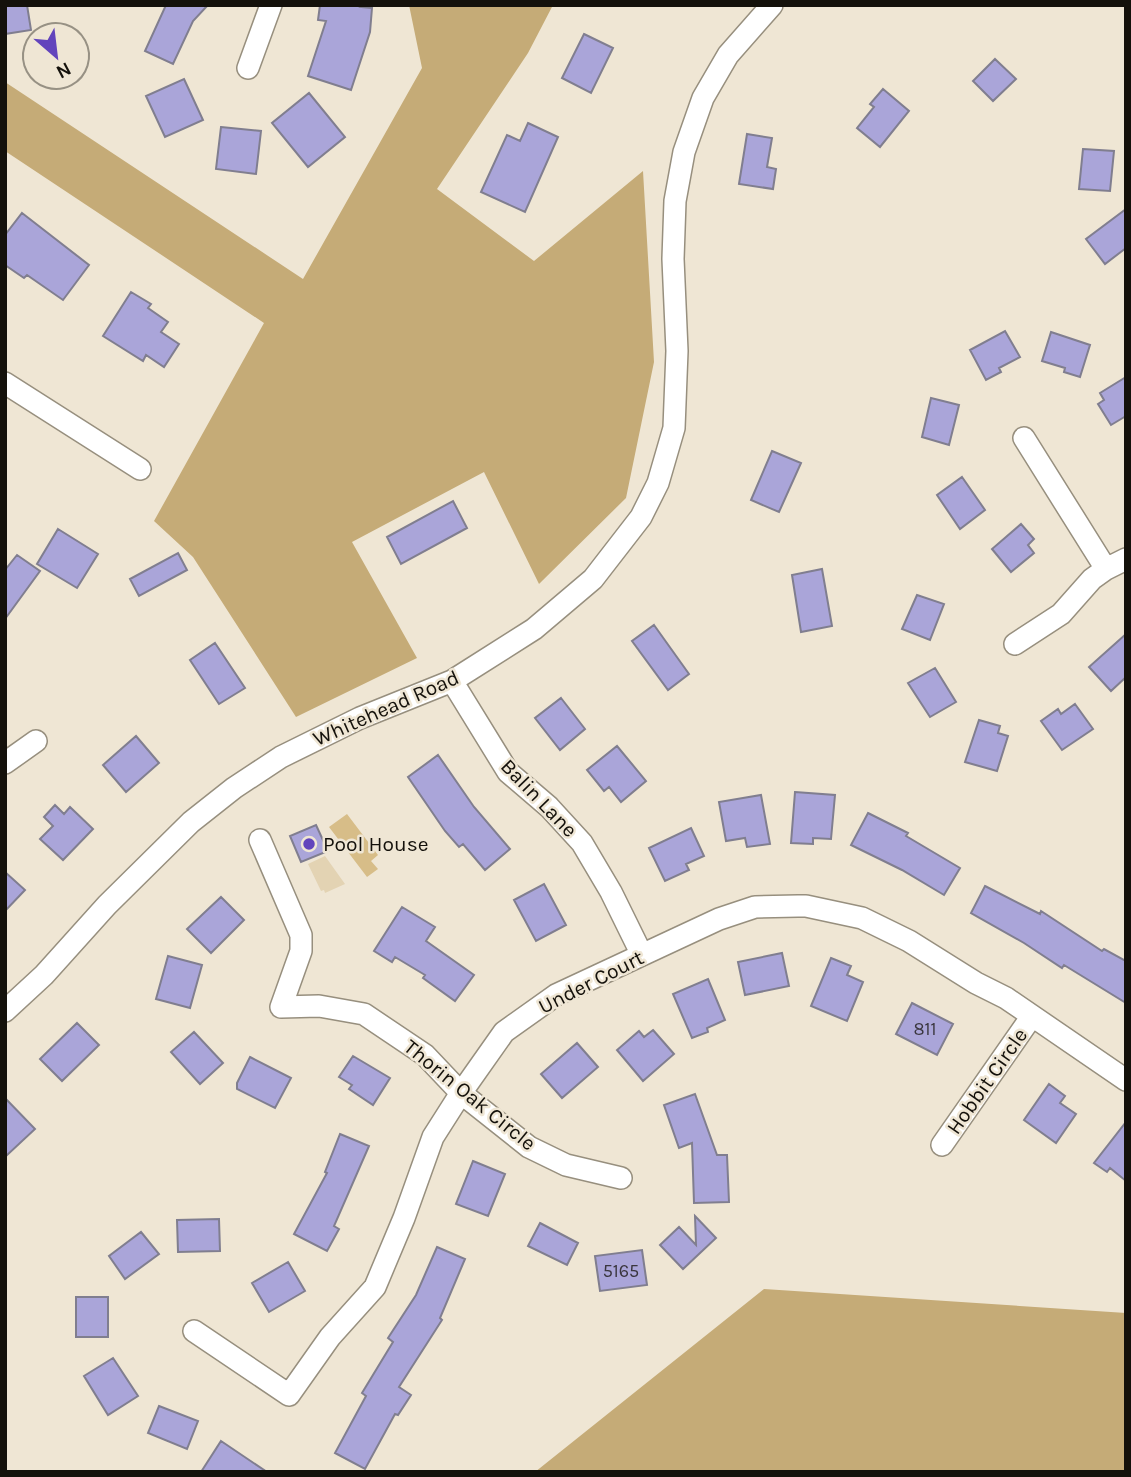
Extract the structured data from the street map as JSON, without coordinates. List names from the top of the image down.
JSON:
{
  "streets": {
    "street": [
      "Whitehead Road",
      "Balin Lane",
      "Under Court",
      "Hobbit Circle",
      "Thorin Oak Circle"
    ]
  },
  "crossings": [
    ["Whitehead Road", "Balin Lane"],
    ["Balin Lane", "Under Court"],
    ["Under Court", "Hobbit Circle"],
    ["Under Court", "Thorin Oak Circle"]
  ],
  "places": ["Pool House"],
  "house_numbers": ["811", "5165"],
  "north": "bottom right"
}
